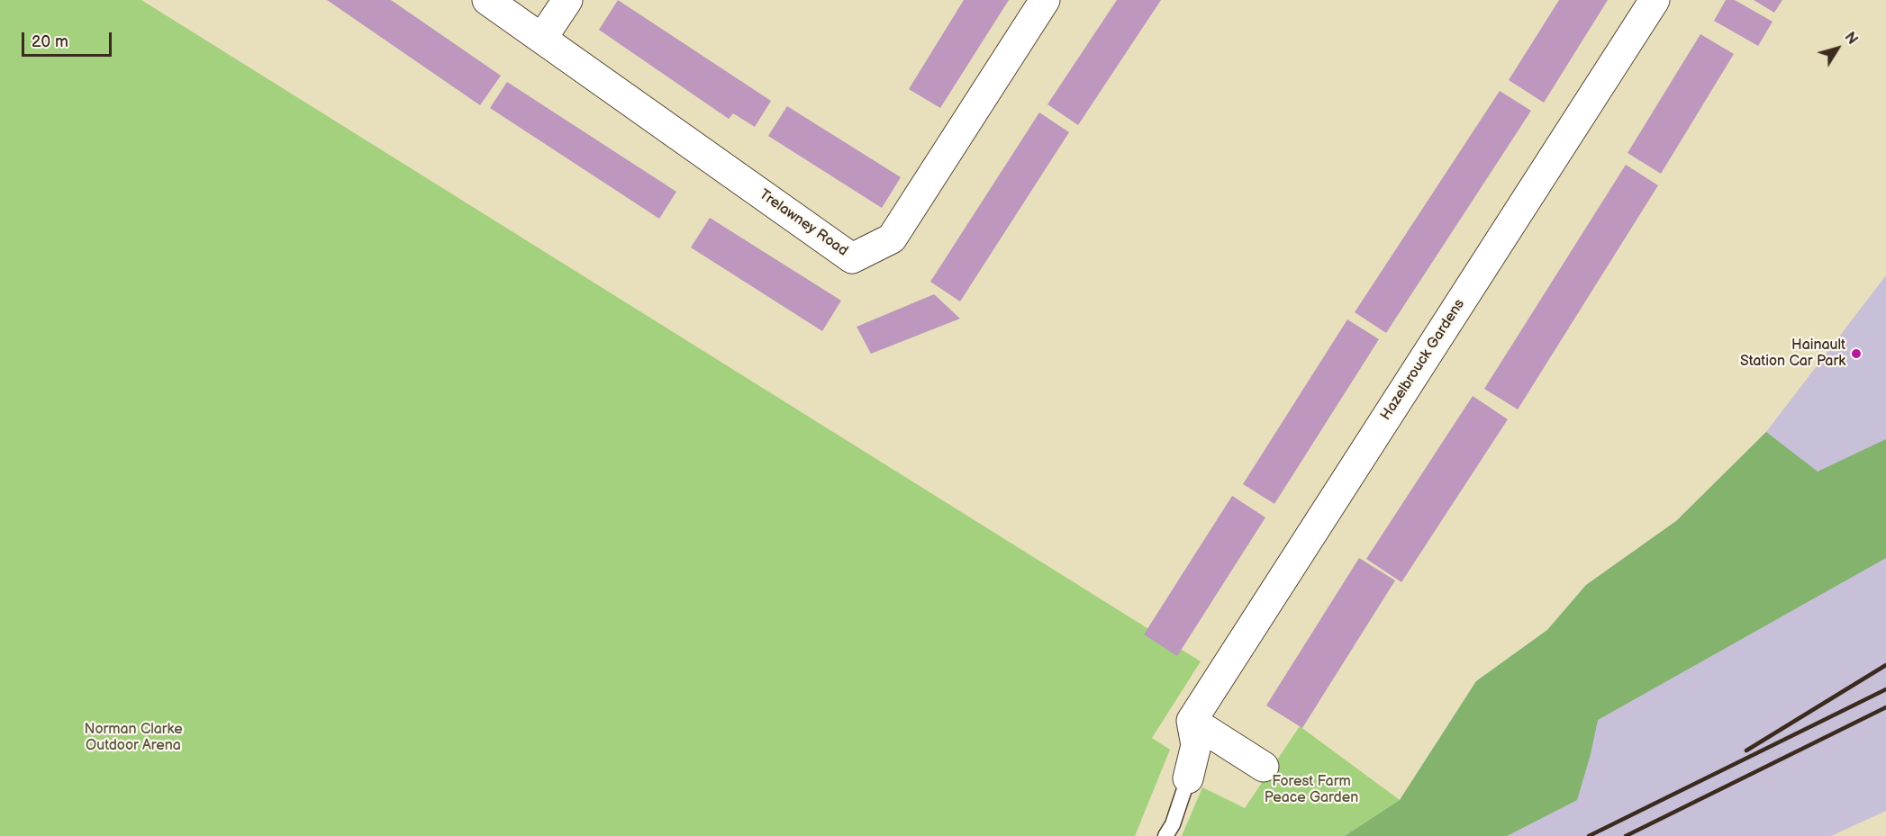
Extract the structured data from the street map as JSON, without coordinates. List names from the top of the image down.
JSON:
{
  "streets": {
    "street": ["Trelawney Road", "Hazelbrouck Gardens"]
  },
  "parks": ["Norman Clarke Outdoor Arena", "Forest Farm Peace Garden"],
  "places": ["Hainault Station Car Park"],
  "scale_bar": "20 m",
  "north": "top right"
}
